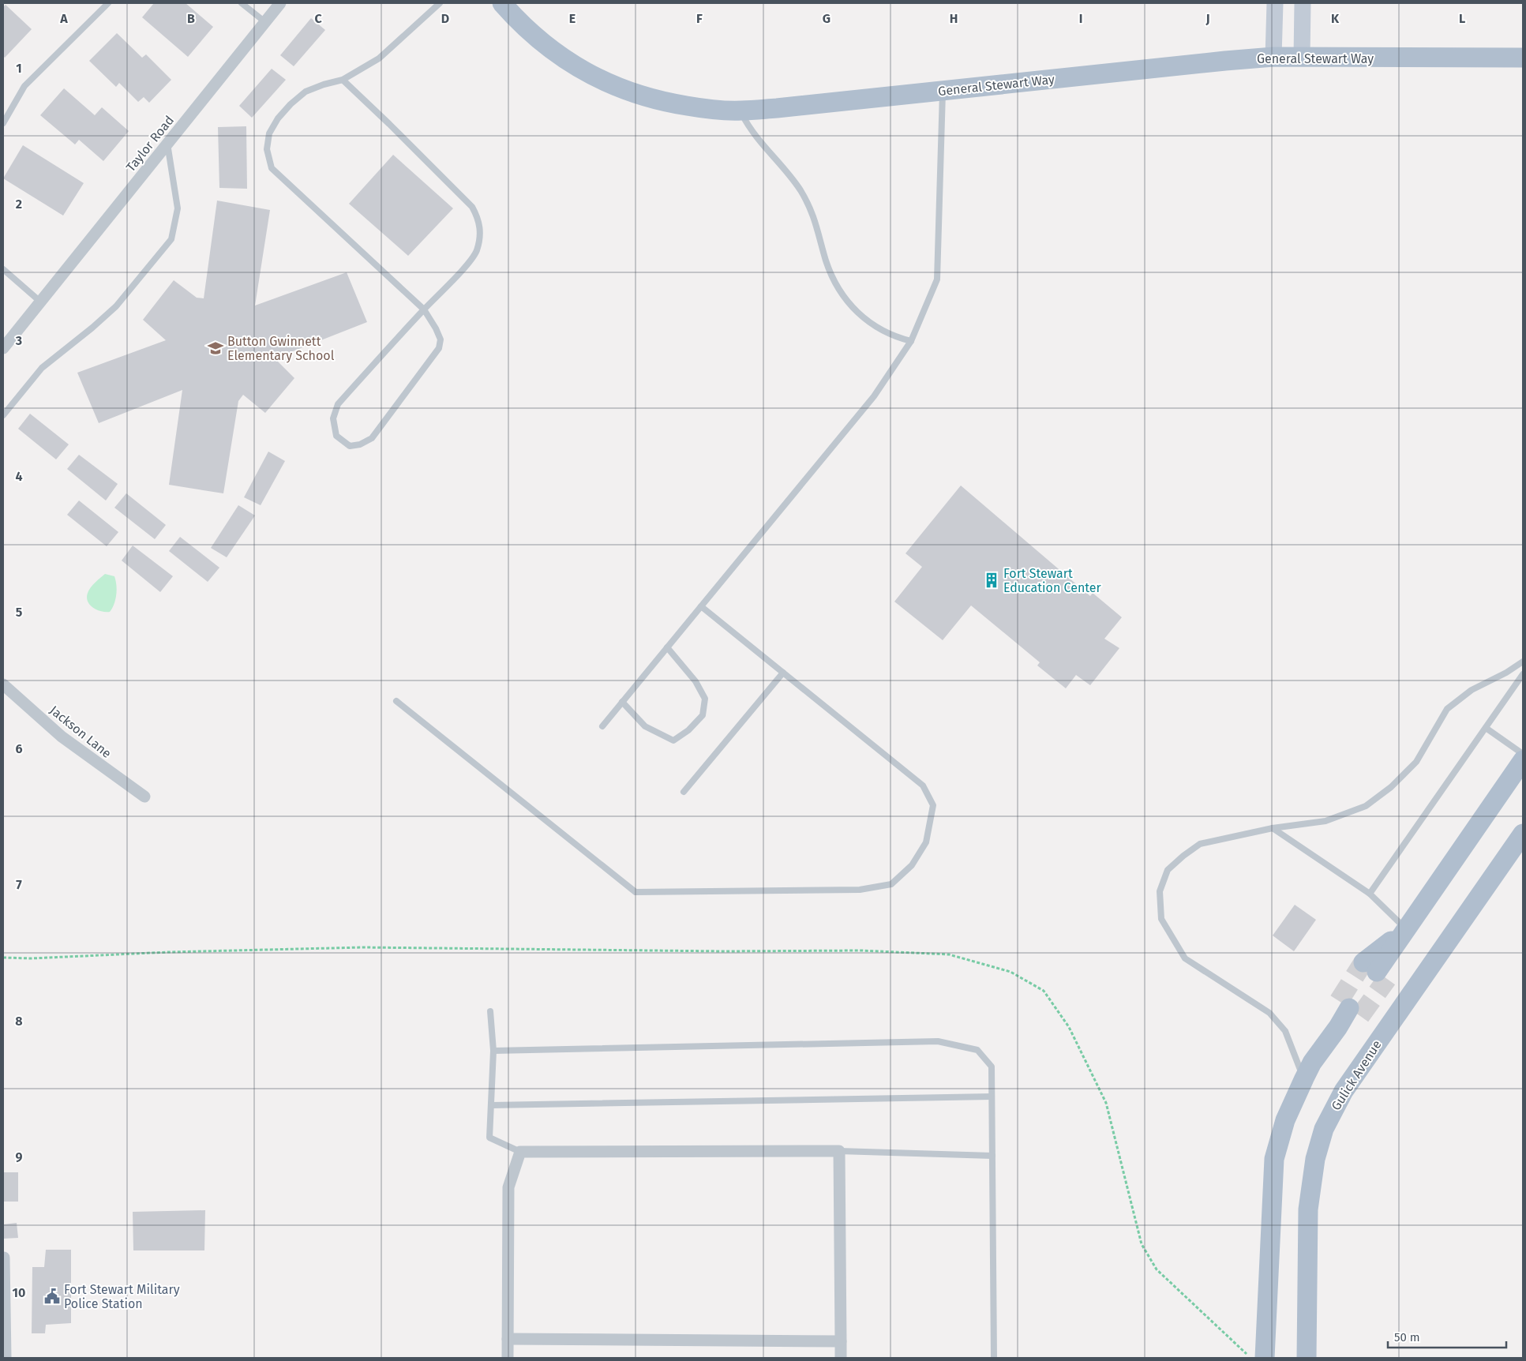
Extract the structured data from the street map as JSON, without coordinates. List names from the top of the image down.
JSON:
{
  "streets": {
    "main road": ["General Stewart Way", "Gulick Avenue"],
    "street": ["Taylor Road", "Jackson Lane"]
  },
  "places": {
    "school or university": ["Button Gwinnett Elementary School"],
    "building": ["Fort Stewart Education Center"],
    "public building": ["Fort Stewart Military Police Station"]
  },
  "scale_bar": "50 m",
  "grid": {
    "columns": [
      "A",
      "B",
      "C",
      "D",
      "E",
      "F",
      "G",
      "H",
      "I",
      "J",
      "K",
      "L"
    ],
    "rows": [
      "1",
      "2",
      "3",
      "4",
      "5",
      "6",
      "7",
      "8",
      "9",
      "10"
    ]
  }
}
